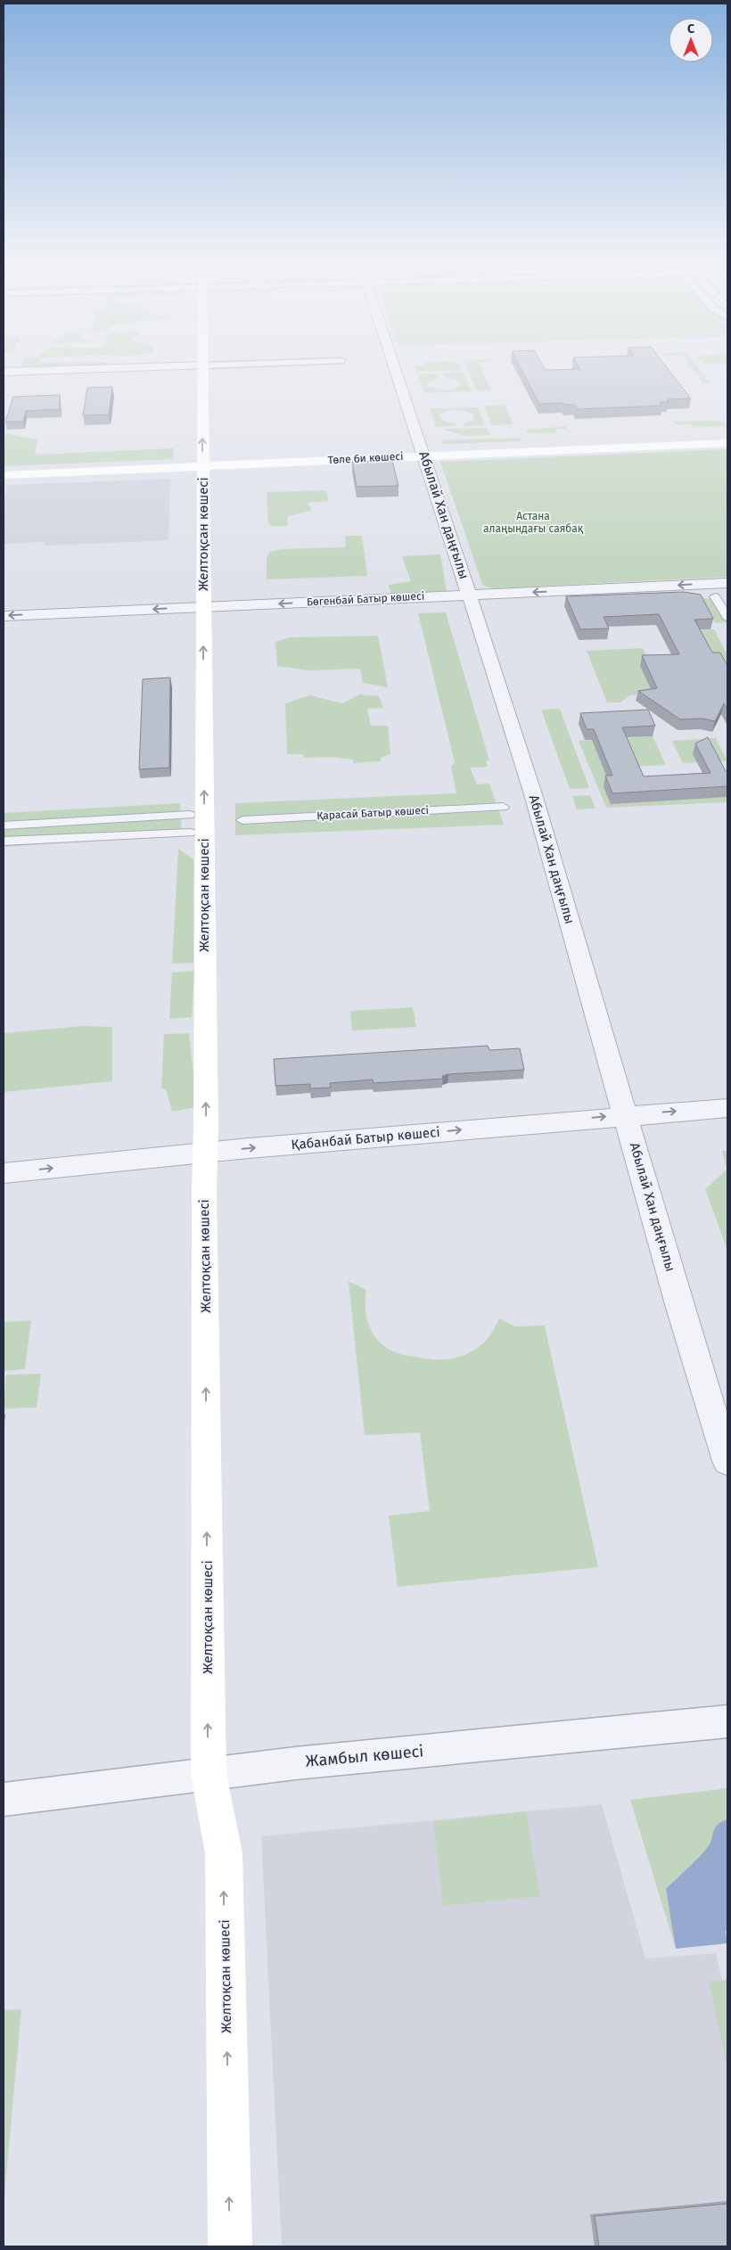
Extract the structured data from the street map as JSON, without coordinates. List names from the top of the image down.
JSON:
{
  "streets": {
    "main road": ["Төле би көшесі", "Желтоқсан көшесі"],
    "street": [
      "Абылай Хан даңғылы",
      "Бөгенбай Батыр көшесі",
      "Қарасай Батыр көшесі",
      "Қабанбай Батыр көшесі",
      "Жамбыл көшесі"
    ]
  },
  "crossings": [
    ["Төле би көшесі", "Абылай Хан даңғылы"],
    ["Төле би көшесі", "Желтоқсан көшесі"],
    ["Абылай Хан даңғылы", "Бөгенбай Батыр көшесі"],
    ["Абылай Хан даңғылы", "Қабанбай Батыр көшесі"],
    ["Желтоқсан көшесі", "Бөгенбай Батыр көшесі"],
    ["Желтоқсан көшесі", "Қабанбай Батыр көшесі"],
    ["Желтоқсан көшесі", "Жамбыл көшесі"]
  ],
  "one_way": ["Желтоқсан көшесі", "Бөгенбай Батыр көшесі", "Қабанбай Батыр көшесі"],
  "parks": ["Астана алаңындағы саябақ"],
  "north": "top"
}
